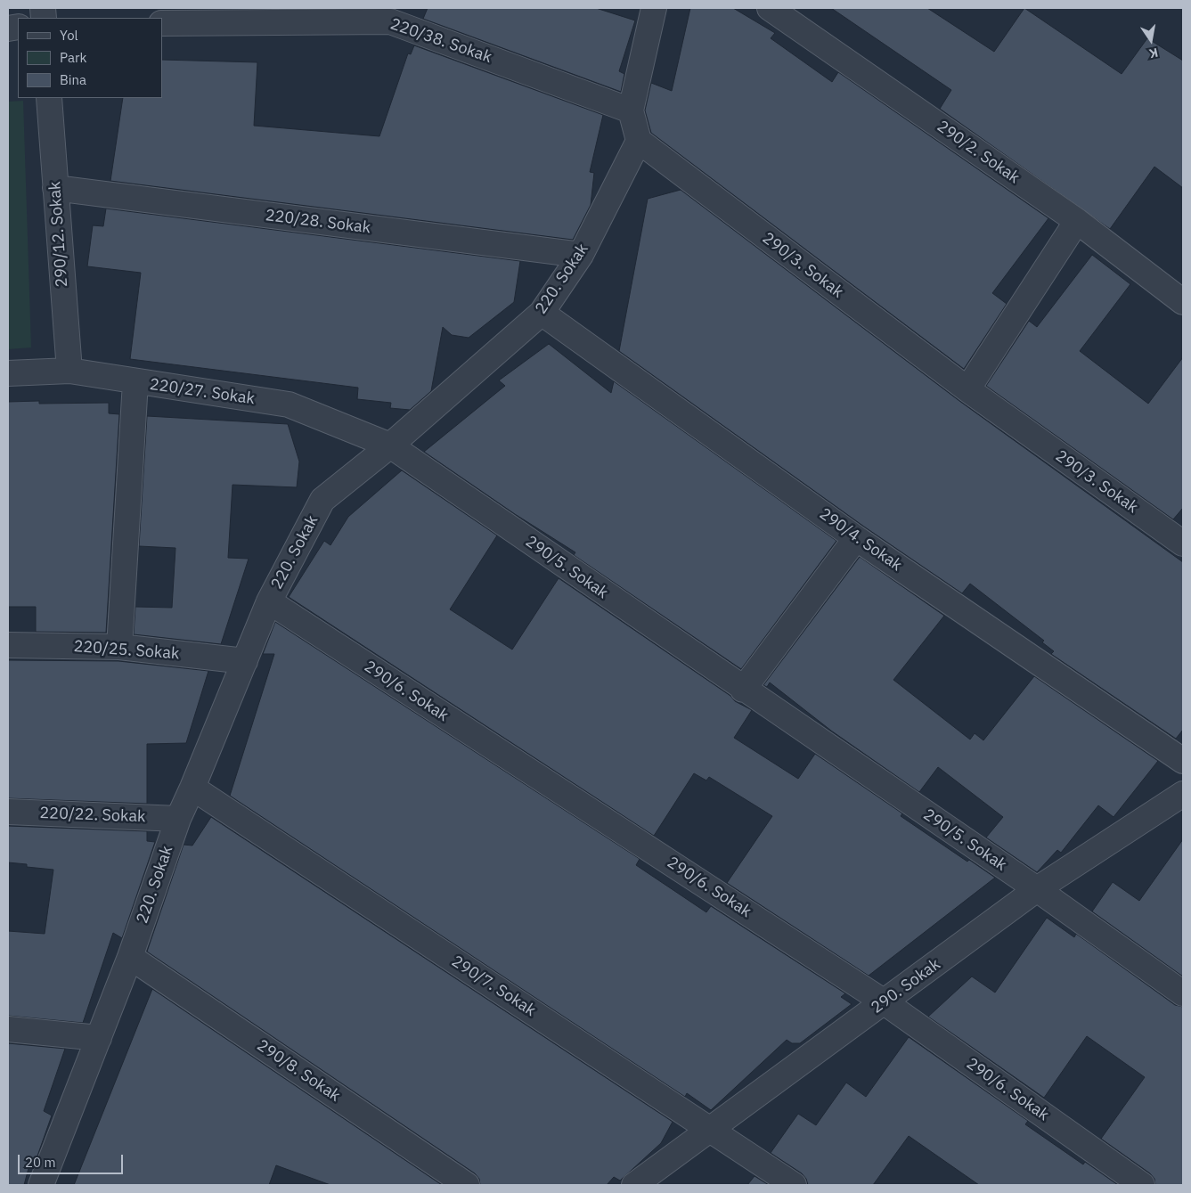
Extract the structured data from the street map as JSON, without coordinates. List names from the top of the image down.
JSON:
{
  "streets": {
    "street": [
      "220/38. Sokak",
      "290/2. Sokak",
      "220/28. Sokak",
      "290/12. Sokak",
      "290/3. Sokak",
      "220. Sokak",
      "220/27. Sokak",
      "290/4. Sokak",
      "290/5. Sokak",
      "220/25. Sokak",
      "290/6. Sokak",
      "220/22. Sokak",
      "290/7. Sokak",
      "290. Sokak",
      "290/8. Sokak"
    ]
  },
  "crossings": [
    ["220/28. Sokak", "290/12. Sokak"],
    ["220/28. Sokak", "220. Sokak"],
    ["290/12. Sokak", "220/27. Sokak"],
    ["290/3. Sokak", "220. Sokak"],
    ["220. Sokak", "220/27. Sokak"],
    ["220. Sokak", "290/4. Sokak"],
    ["220. Sokak", "290/5. Sokak"],
    ["220. Sokak", "220/25. Sokak"],
    ["220. Sokak", "290/6. Sokak"],
    ["220. Sokak", "220/22. Sokak"],
    ["220. Sokak", "290/7. Sokak"],
    ["220. Sokak", "290/8. Sokak"],
    ["220/27. Sokak", "290/5. Sokak"],
    ["290/5. Sokak", "290. Sokak"],
    ["290/6. Sokak", "290. Sokak"],
    ["290/7. Sokak", "290. Sokak"]
  ],
  "legend": ["Yol", "Park", "Bina"],
  "scale_bar": "20 m",
  "north": "bottom"
}
